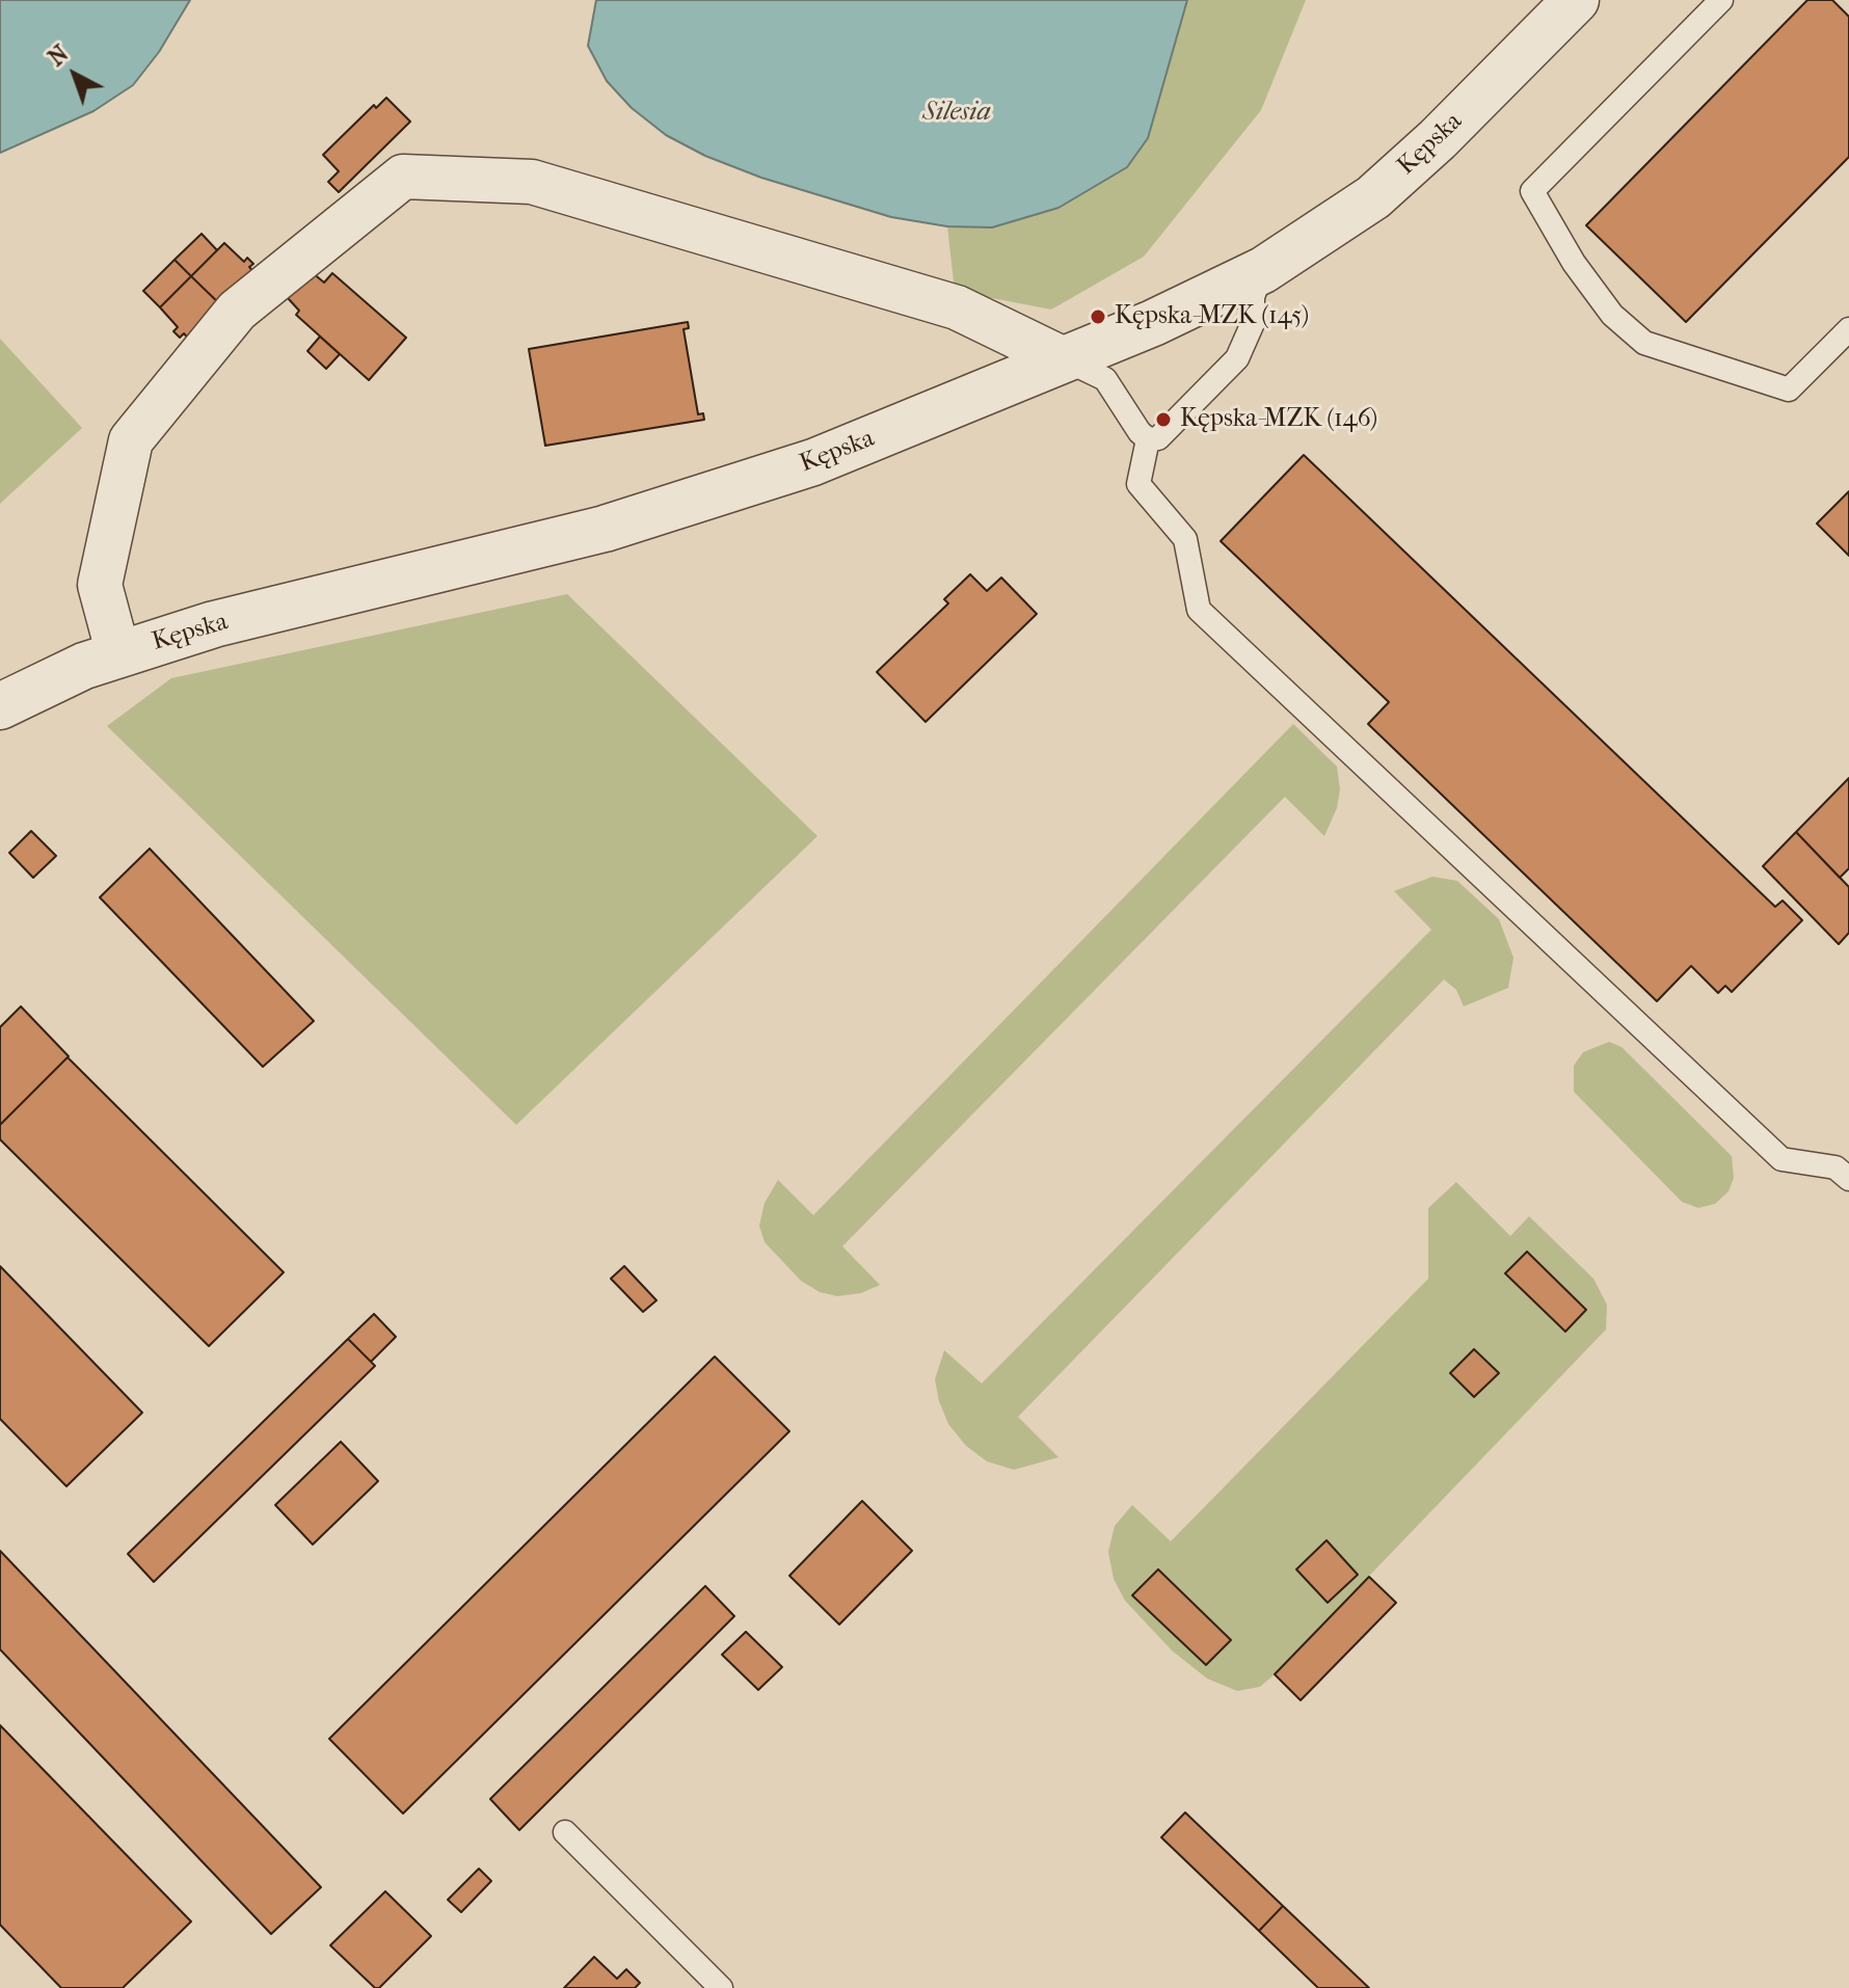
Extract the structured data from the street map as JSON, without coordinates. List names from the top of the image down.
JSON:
{
  "streets": {
    "street": ["Kępska"]
  },
  "water": ["Silesia"],
  "places": ["Kępska-MZK (145)", "Kępska-MZK (146)"],
  "north": "top left"
}
